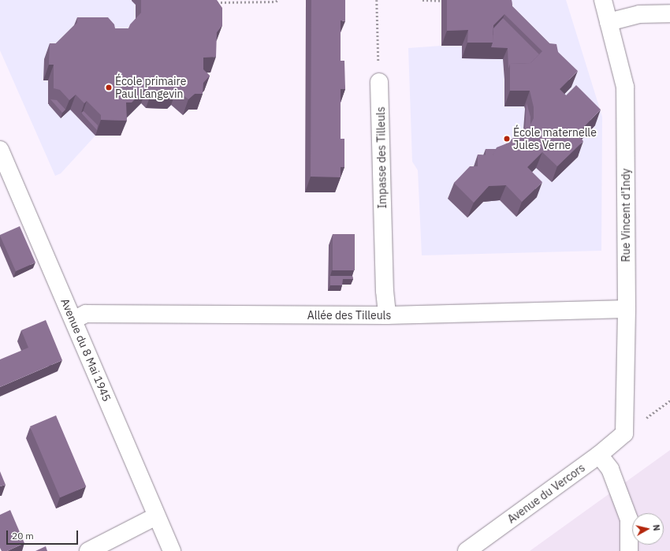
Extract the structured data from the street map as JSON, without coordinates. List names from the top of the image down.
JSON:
{
  "streets": {
    "street": [
      "Impasse des Tilleuls",
      "Rue Vincent d'Indy",
      "Allée des Tilleuls",
      "Avenue du 8 Mai 1945",
      "Avenue du Vercors"
    ]
  },
  "crossings": [
    ["Impasse des Tilleuls", "Allée des Tilleuls"],
    ["Rue Vincent d'Indy", "Allée des Tilleuls"],
    ["Rue Vincent d'Indy", "Avenue du Vercors"],
    ["Allée des Tilleuls", "Avenue du 8 Mai 1945"]
  ],
  "places": ["École primaire Paul Langevin", "École maternelle Jules Verne"],
  "scale_bar": "20 m",
  "north": "right"
}
